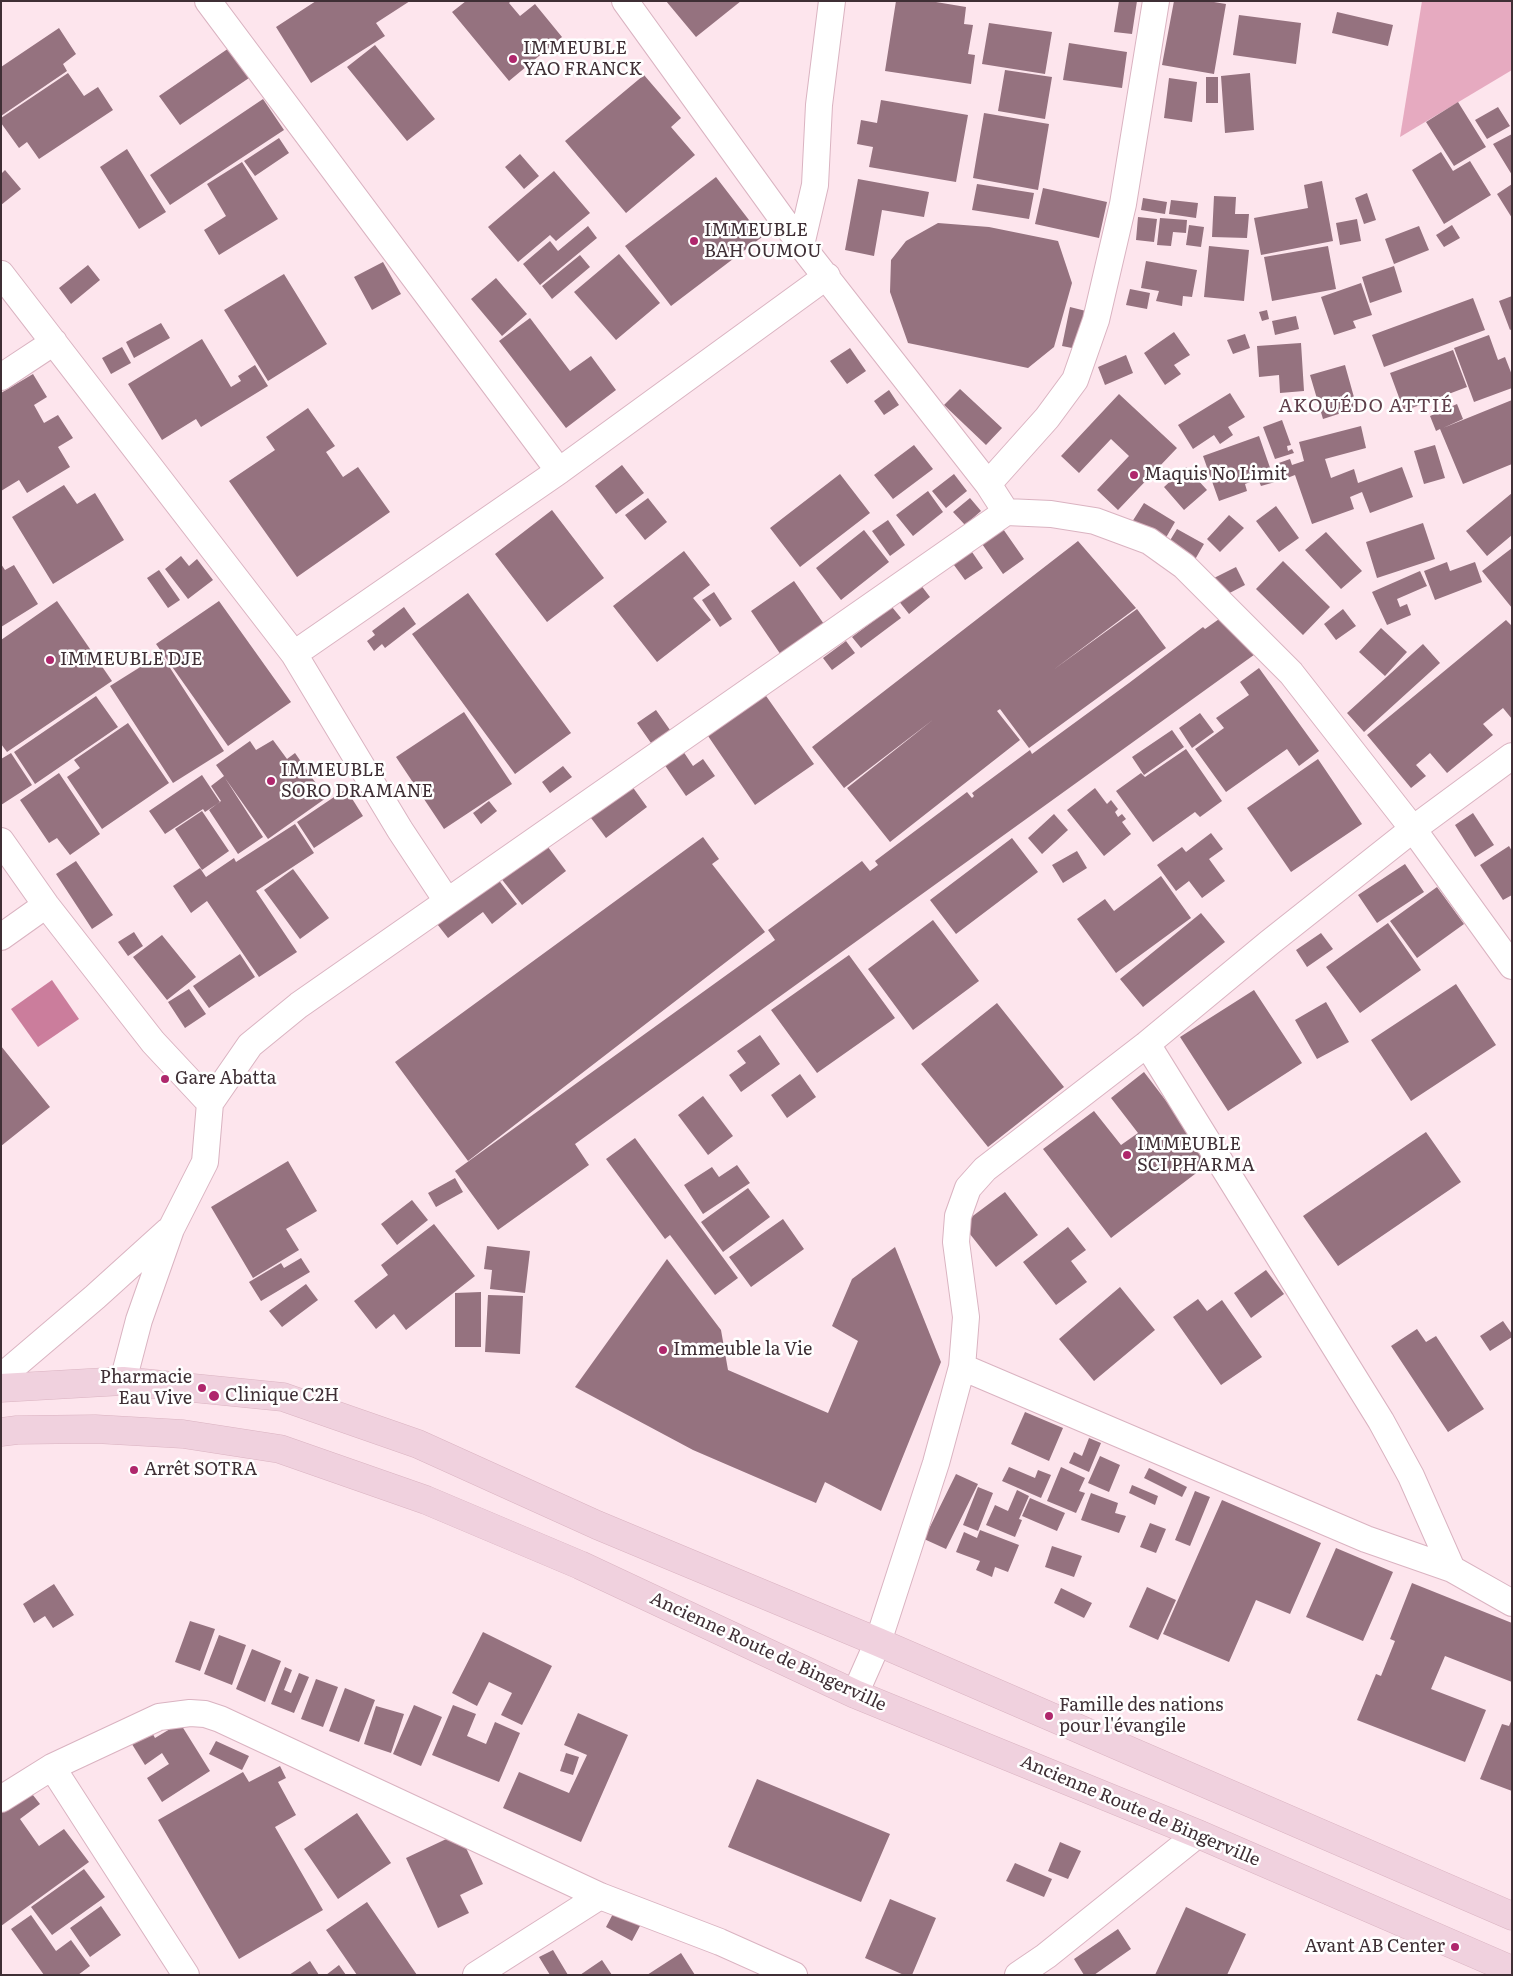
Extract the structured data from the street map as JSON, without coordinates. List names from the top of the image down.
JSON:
{
  "streets": {
    "street": ["Ancienne Route de Bingerville"]
  },
  "districts": ["AKOUÉDO ATTIÉ"],
  "places": [
    "IMMEUBLE YAO FRANCK",
    "IMMEUBLE BAH OUMOU",
    "Maquis No Limit",
    "IMMEUBLE DJE",
    "IMMEUBLE SORO DRAMANE",
    "Gare Abatta",
    "IMMEUBLE SCI PHARMA",
    "Immeuble la Vie",
    "Pharmacie Eau Vive",
    "Clinique C2H",
    "Arrêt SOTRA",
    "Famille des nations pour l'évangile",
    "Avant AB Center"
  ]
}
